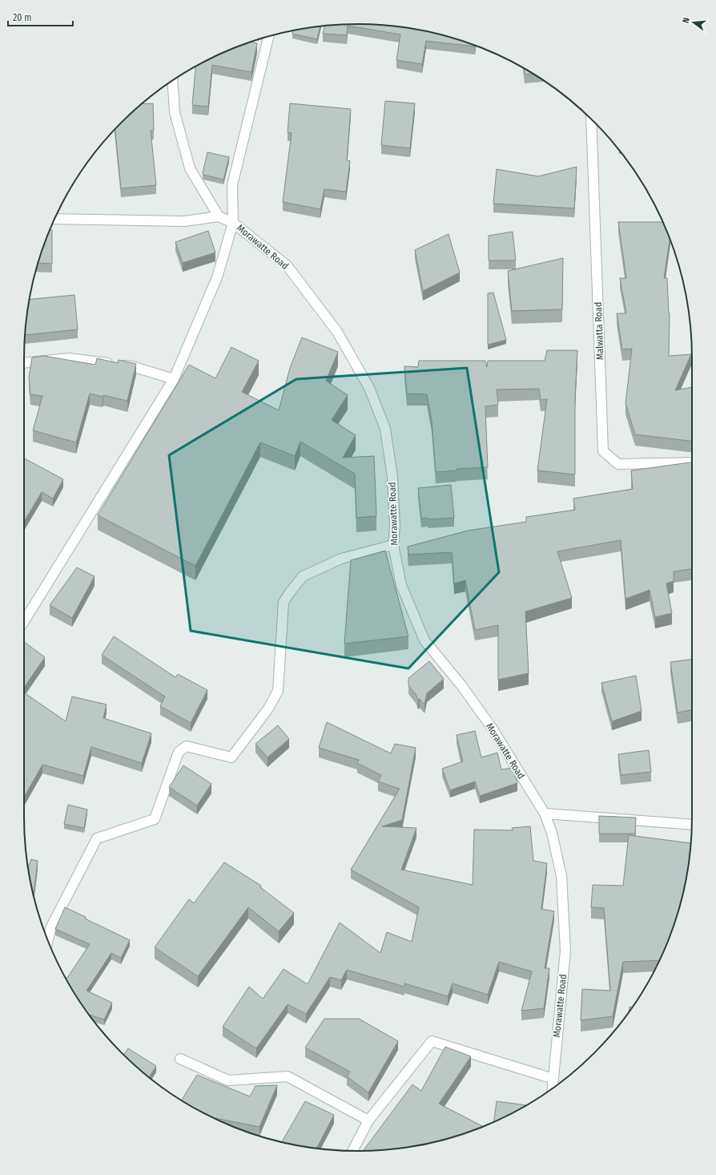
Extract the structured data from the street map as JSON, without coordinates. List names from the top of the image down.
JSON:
{
  "streets": {
    "street": ["Morawatte Road", "Malwatta Road"]
  },
  "scale_bar": "20 m",
  "north": "left"
}
